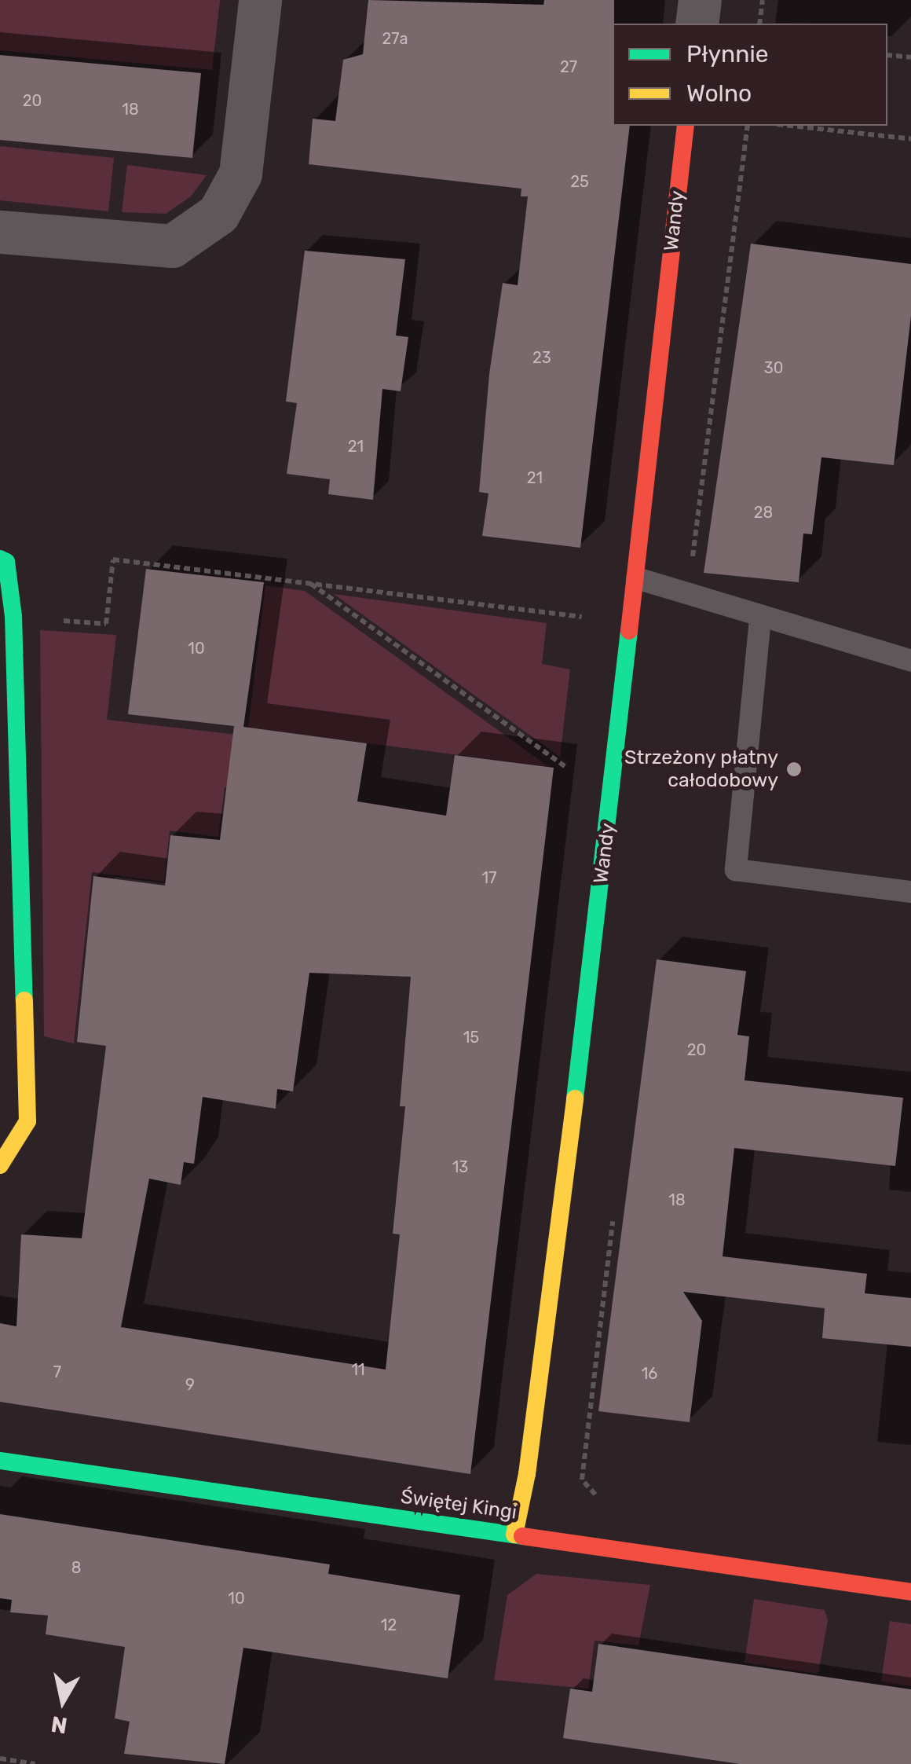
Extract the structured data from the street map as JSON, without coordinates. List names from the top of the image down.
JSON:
{
  "streets": {
    "street": ["Wandy", "Świętej Kingi"]
  },
  "crossings": [
    ["Wandy", "Świętej Kingi"]
  ],
  "places": ["Strzeżony płatny całodobowy"],
  "house_numbers": [
    "27a",
    "27",
    "20",
    "18",
    "25",
    "23",
    "30",
    "21",
    "21",
    "28",
    "10",
    "17",
    "15",
    "20",
    "13",
    "18",
    "11",
    "7",
    "16",
    "9",
    "8",
    "10",
    "12"
  ],
  "legend": ["Płynnie", "Wolno"],
  "north": "bottom"
}
